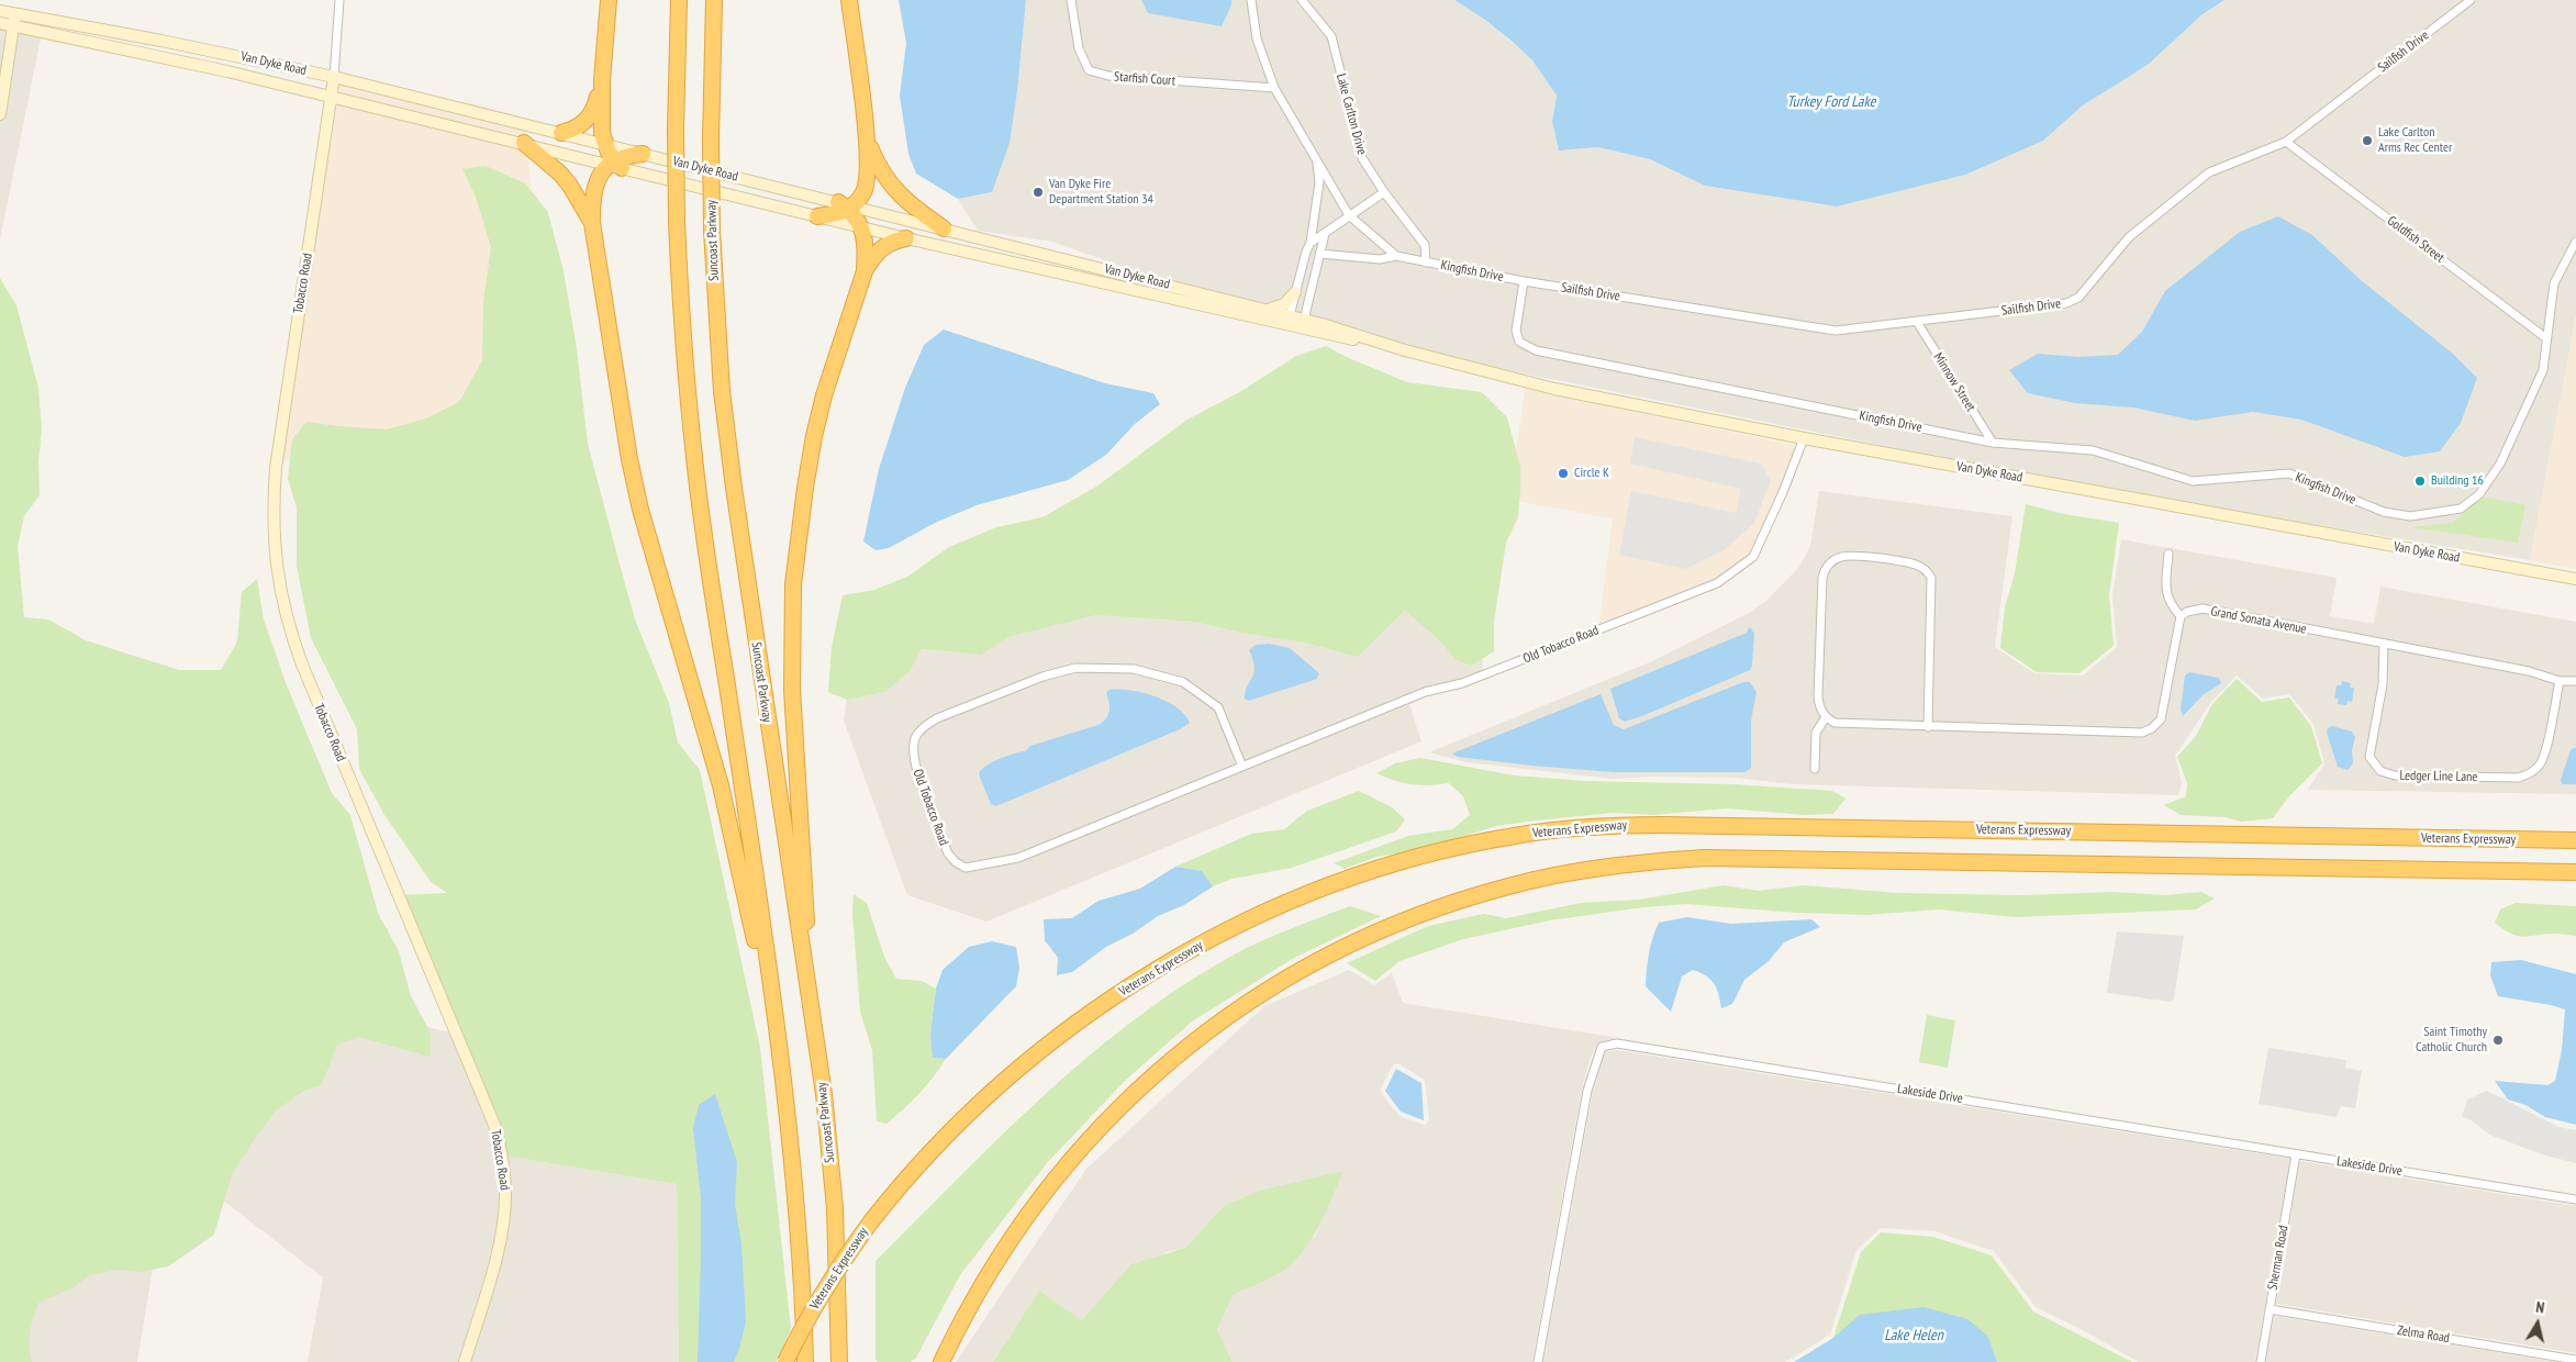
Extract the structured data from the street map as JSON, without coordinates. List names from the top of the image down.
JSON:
{
  "streets": {
    "highway": ["Suncoast Parkway", "Veterans Expressway"],
    "main road": ["Van Dyke Road", "Tobacco Road"],
    "street": [
      "Sailfish Drive",
      "Starfish Court",
      "Lake Carlton Drive",
      "Goldfish Street",
      "Kingfish Drive",
      "Minnow Street",
      "Grand Sonata Avenue",
      "Old Tobacco Road",
      "Ledger Line Lane",
      "Lakeside Drive",
      "Sherman Road",
      "Zelma Road"
    ]
  },
  "crossings": [
    ["Sailfish Drive", "Goldfish Street"],
    ["Sailfish Drive", "Kingfish Drive"],
    ["Sailfish Drive", "Minnow Street"],
    ["Van Dyke Road", "Tobacco Road"],
    ["Van Dyke Road", "Old Tobacco Road"],
    ["Lake Carlton Drive", "Kingfish Drive"],
    ["Goldfish Street", "Kingfish Drive"],
    ["Kingfish Drive", "Minnow Street"],
    ["Grand Sonata Avenue", "Ledger Line Lane"],
    ["Lakeside Drive", "Sherman Road"],
    ["Sherman Road", "Zelma Road"]
  ],
  "water": ["Turkey Ford Lake", "Lake Helen"],
  "places": [
    "Lake Carlton Arms Rec Center",
    "Van Dyke Fire Department Station 34",
    "Circle K",
    "Building 16",
    "Saint Timothy Catholic Church"
  ],
  "north": "top"
}
